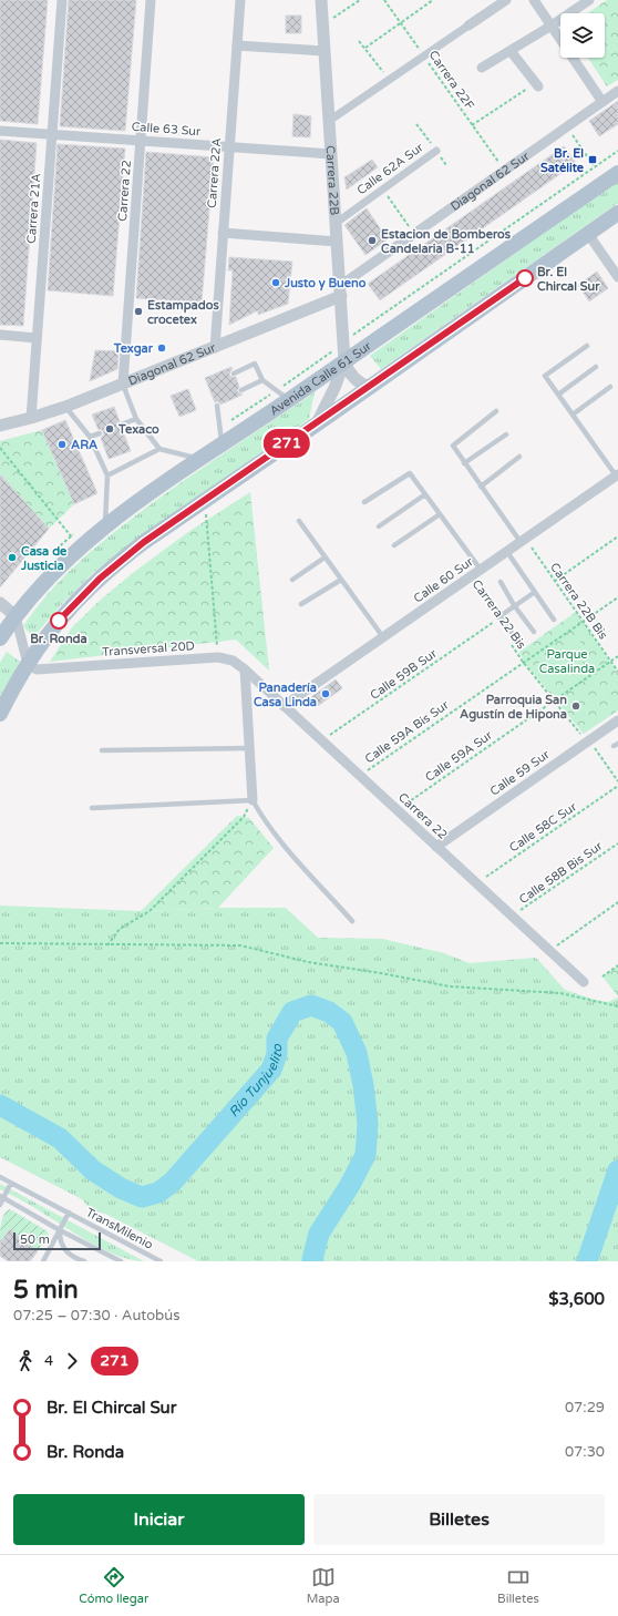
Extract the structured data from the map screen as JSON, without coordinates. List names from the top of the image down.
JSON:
{
  "streets": {
    "main road": ["Avenida Calle 61 Sur"],
    "street": [
      "Calle 63 Sur",
      "Calle 62A Sur",
      "Carrera 22A",
      "Carrera 22B",
      "Diagonal 62 Sur",
      "Carrera 22",
      "Carrera 21A",
      "Calle 60 Sur",
      "Transversal 20D",
      "Calle 59 Sur"
    ],
    "lane": ["TransMilenio"],
    "path": [
      "Carrera 22F",
      "Carrera 22B Bis",
      "Carrera 22 Bis",
      "Calle 59B Sur",
      "Calle 59A Bis Sur",
      "Calle 59A Sur",
      "Calle 58C Sur",
      "Calle 58B Bis Sur"
    ]
  },
  "crossings": [
    ["Carrera 22F", "Diagonal 62 Sur"],
    ["Calle 63 Sur", "Carrera 22A"],
    ["Calle 63 Sur", "Carrera 22B"],
    ["Calle 63 Sur", "Carrera 22"],
    ["Calle 63 Sur", "Carrera 21A"],
    ["Calle 62A Sur", "Carrera 22B"],
    ["Carrera 22A", "Diagonal 62 Sur"],
    ["Carrera 22B", "Diagonal 62 Sur"],
    ["Carrera 22B", "Avenida Calle 61 Sur"],
    ["Diagonal 62 Sur", "Carrera 22"],
    ["Diagonal 62 Sur", "Carrera 21A"],
    ["Carrera 22", "Calle 60 Sur"],
    ["Carrera 22", "Transversal 20D"],
    ["Carrera 22", "Calle 59B Sur"],
    ["Carrera 22", "Calle 59A Bis Sur"],
    ["Carrera 22", "Calle 59A Sur"],
    ["Carrera 22", "Calle 59 Sur"],
    ["Carrera 22", "Calle 58C Sur"],
    ["Carrera 22", "Calle 58B Bis Sur"],
    ["Calle 60 Sur", "Carrera 22B Bis"],
    ["Carrera 22B Bis", "Calle 59A Bis Sur"],
    ["Carrera 22B Bis", "Calle 59A Sur"],
    ["Carrera 22 Bis", "Calle 59B Sur"],
    ["Carrera 22 Bis", "Calle 59A Bis Sur"],
    ["Carrera 22 Bis", "Calle 59A Sur"],
    ["Carrera 22 Bis", "Calle 59 Sur"]
  ],
  "water": ["Río Tunjuelito"],
  "parks": ["Parque Casalinda"],
  "places": {
    "transit": ["Br. El Satélite"],
    "other": [
      "Estacion de Bomberos Candelaria B-11",
      "Br. El Chircal Sur",
      "Justo y Bueno",
      "Estampados crocetex",
      "Texgar",
      "Texaco",
      "ARA",
      "Casa de Justicia",
      "Br. Ronda",
      "Panadería Casa Linda",
      "Parroquia San Agustín de Hipona"
    ]
  },
  "lines": ["bus line 271"],
  "scale_bar": "50 m",
  "page": {
    "on_map": "271",
    "scale": "50 m",
    "heading": ["5 min", "07:25 – 07:30 · Autobús", "$3,600"],
    "legs": ["4", "271"],
    "list": [
      {
        "name": "Br. El Chircal Sur",
        "value": "07:29"
      },
      {
        "name": "Br. Ronda",
        "value": "07:30"
      }
    ],
    "buttons": ["Iniciar", "Billetes"],
    "tabs": ["Cómo llegar", "Mapa", "Billetes"]
  }
}
